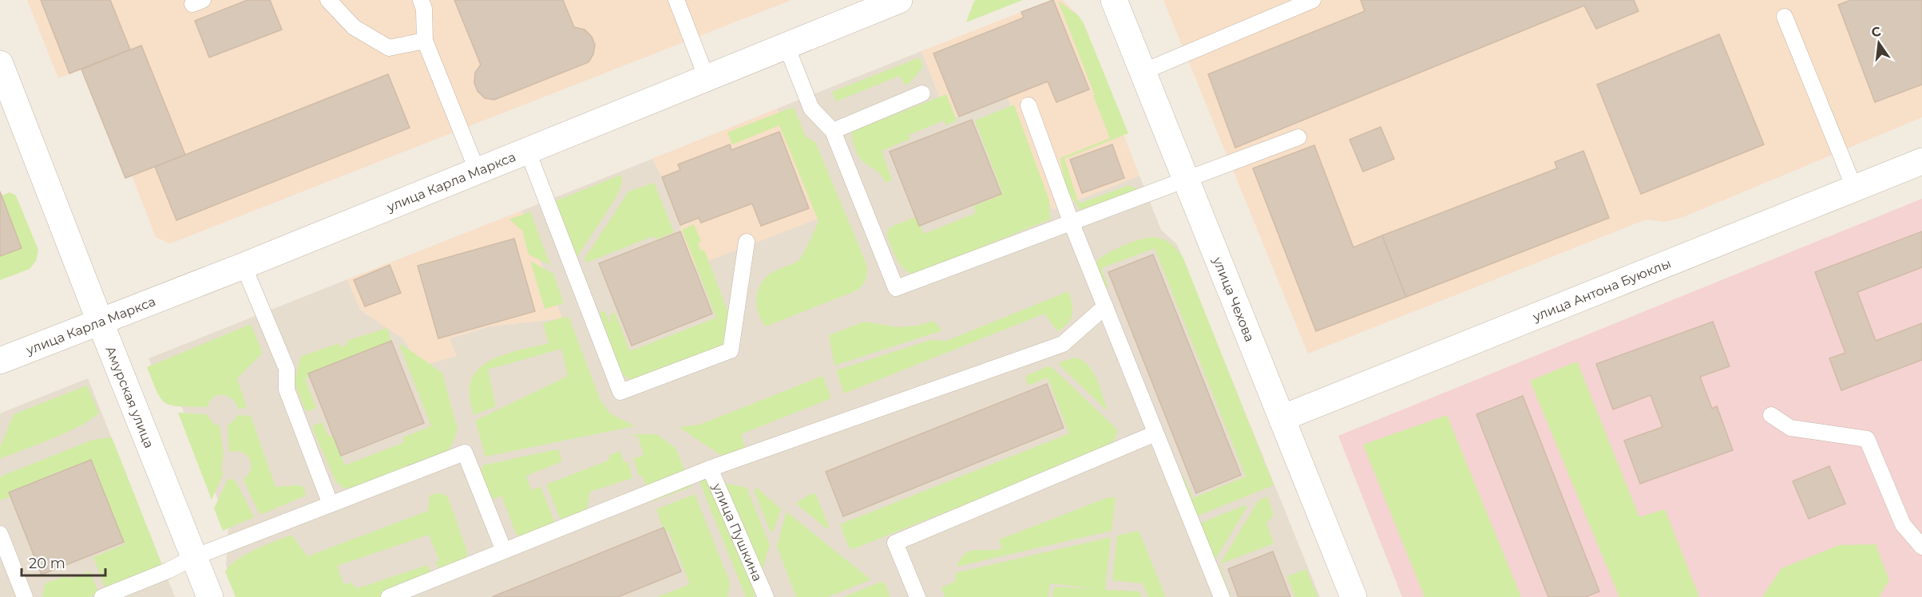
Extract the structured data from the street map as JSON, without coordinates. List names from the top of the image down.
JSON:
{
  "streets": {
    "street": [
      "улица Карла Маркса",
      "улица Антона Буюклы",
      "улица Чехова",
      "Амурская улица"
    ],
    "lane": ["улица Пушкина"]
  },
  "crossings": [
    ["улица Карла Маркса", "Амурская улица"],
    ["улица Антона Буюклы", "улица Чехова"]
  ],
  "scale_bar": "20 m",
  "north": "top"
}
